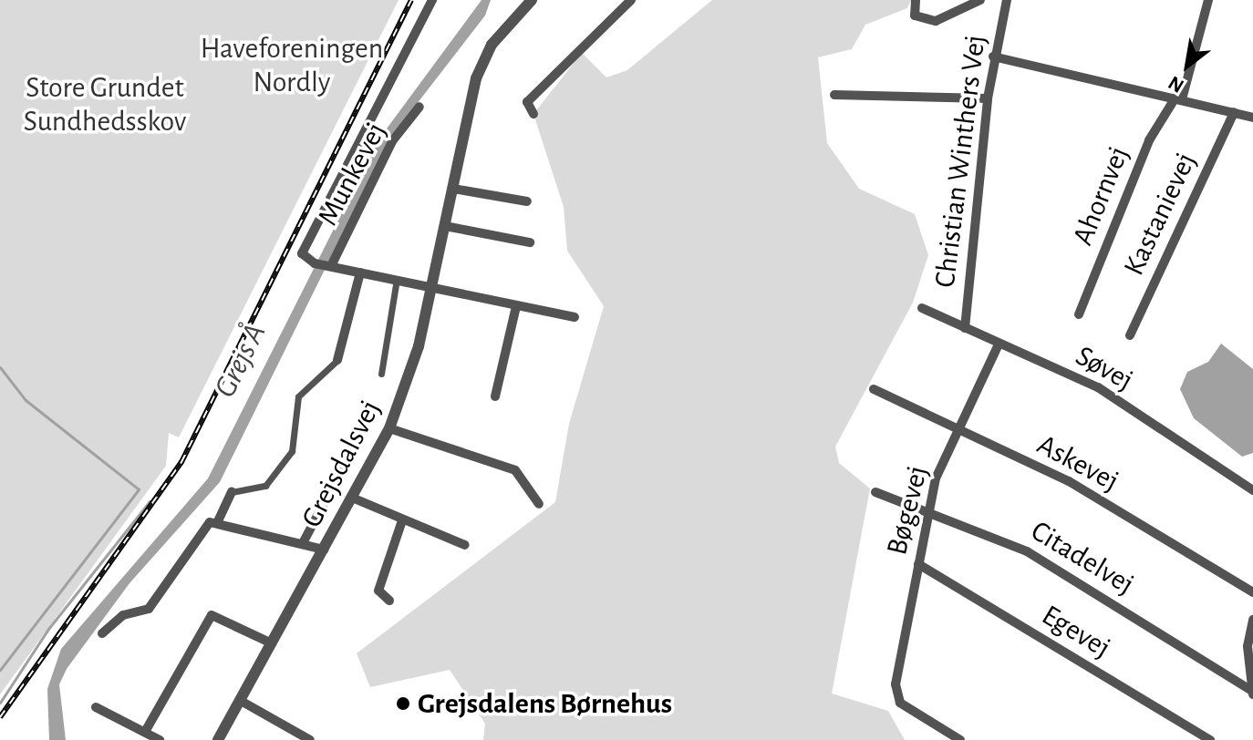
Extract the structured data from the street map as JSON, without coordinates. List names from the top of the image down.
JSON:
{
  "streets": {
    "street": [
      "Christian Winthers Vej",
      "Munkevej",
      "Ahornvej",
      "Kastanievej",
      "Søvej",
      "Askevej",
      "Grejsdalsvej",
      "Bøgevej",
      "Citadelvej",
      "Egevej"
    ]
  },
  "crossings": [
    ["Christian Winthers Vej", "Søvej"],
    ["Søvej", "Bøgevej"],
    ["Askevej", "Bøgevej"],
    ["Bøgevej", "Citadelvej"],
    ["Bøgevej", "Egevej"]
  ],
  "water": ["Grejs Å"],
  "parks": ["Haveforeningen Nordly", "Store Grundet Sundhedsskov"],
  "places": ["Grejsdalens Børnehus"],
  "north": "bottom left"
}
